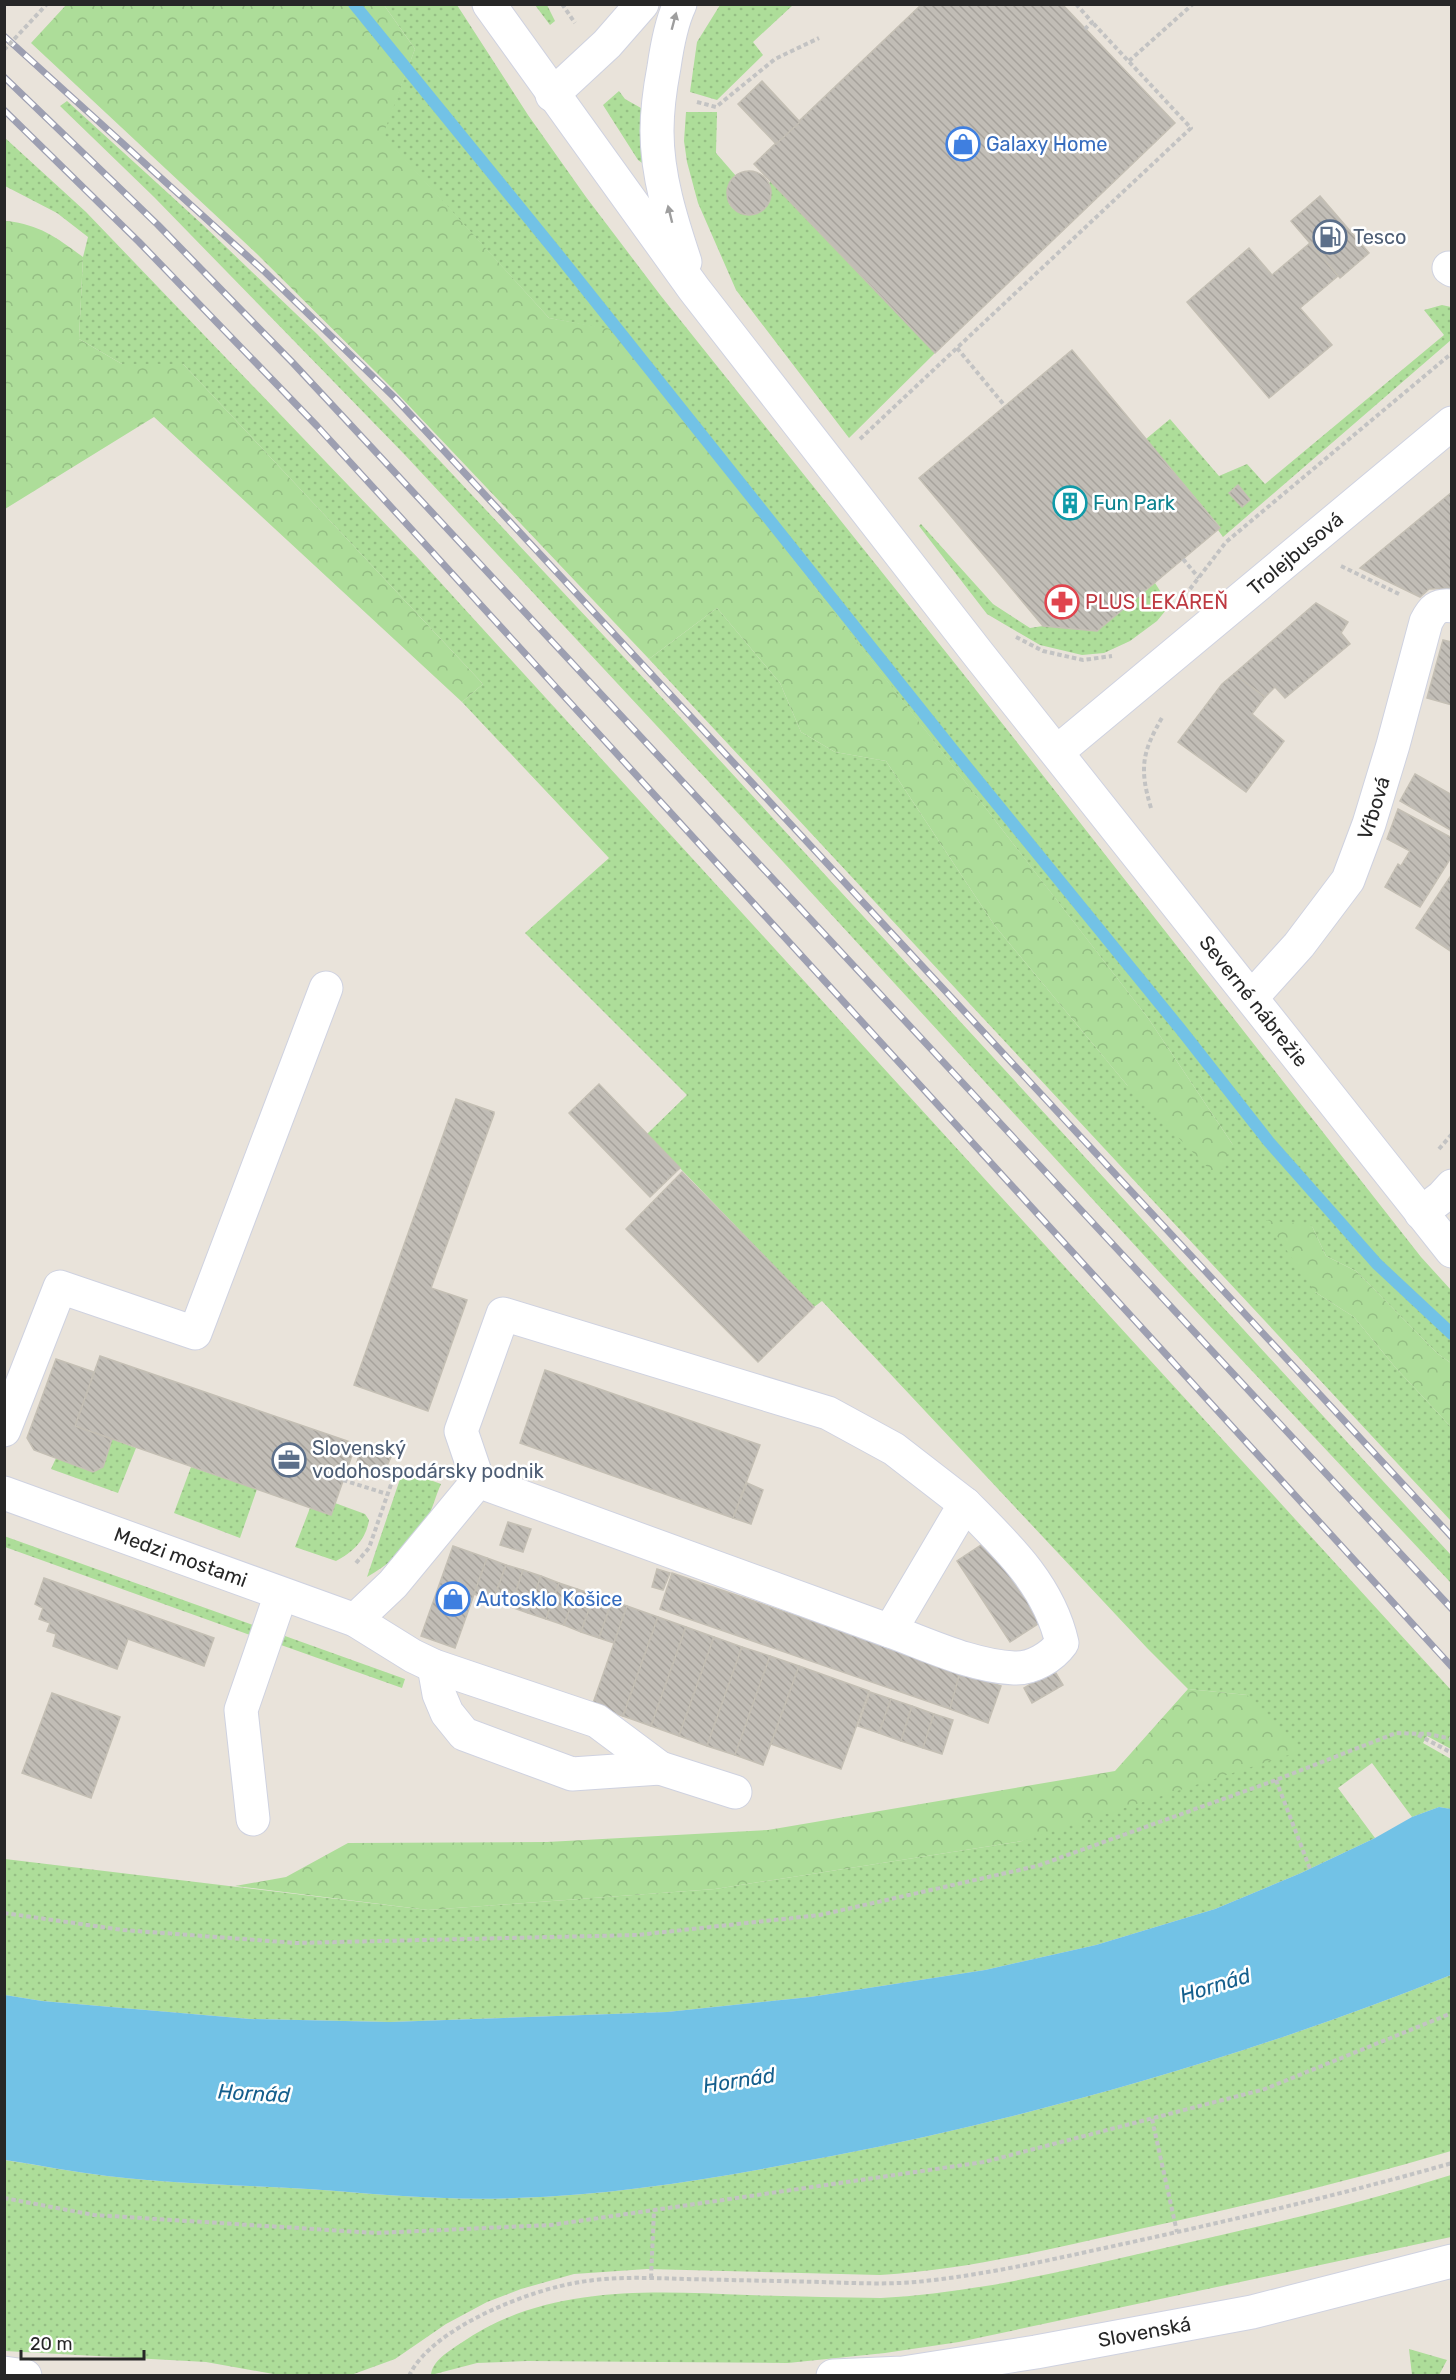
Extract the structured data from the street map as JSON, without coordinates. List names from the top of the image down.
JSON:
{
  "streets": {
    "street": [
      "Trolejbusová",
      "Vŕbová",
      "Severné nábrežie",
      "Medzi mostami",
      "Slovenská"
    ]
  },
  "crossings": [
    ["Trolejbusová", "Severné nábrežie"],
    ["Vŕbová", "Severné nábrežie"]
  ],
  "water": ["Hornád"],
  "places": {
    "shop": ["Galaxy Home", "Autosklo Košice"],
    "fuel station": ["Tesco"],
    "building": ["Fun Park"],
    "pharmacy": ["PLUS LEKÁREŇ"],
    "office": ["Slovenský vodohospodársky podnik"]
  },
  "scale_bar": "20 m"
}
